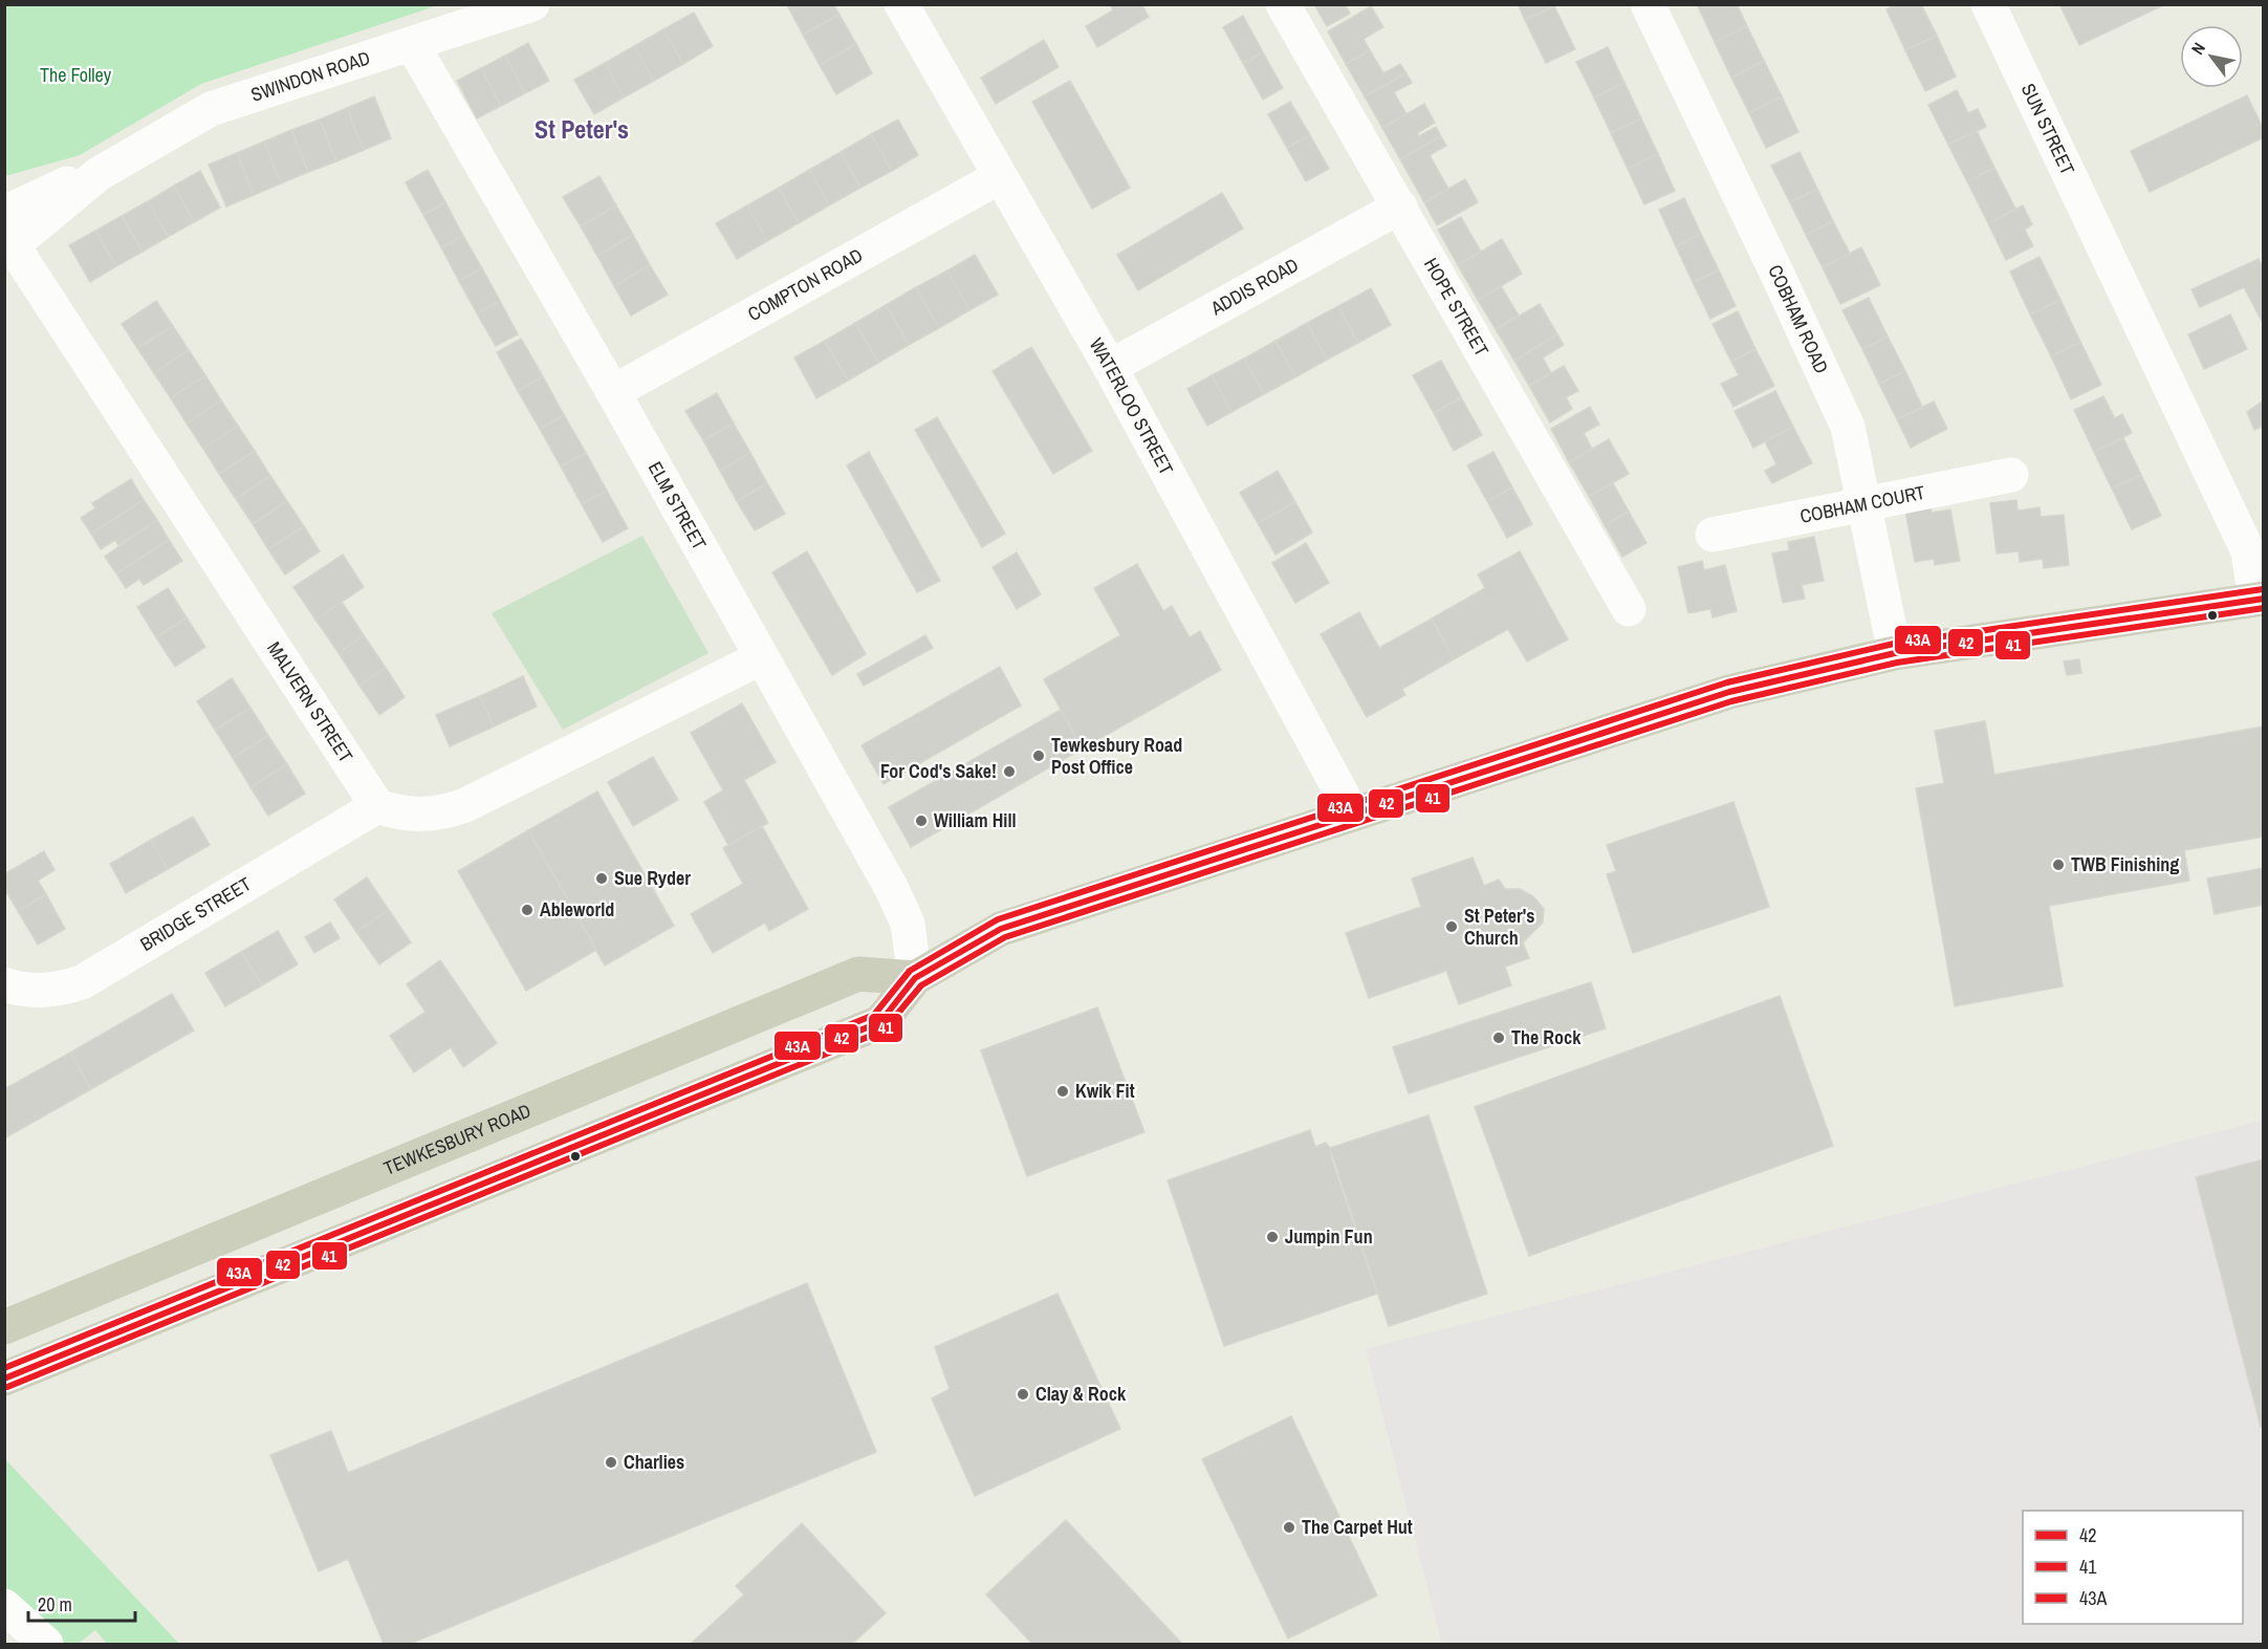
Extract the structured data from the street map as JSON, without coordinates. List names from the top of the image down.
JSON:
{
  "streets": {
    "highway": ["TEWKESBURY ROAD"],
    "street": [
      "SWINDON ROAD",
      "SUN STREET",
      "COMPTON ROAD",
      "ADDIS ROAD",
      "HOPE STREET",
      "COBHAM ROAD",
      "WATERLOO STREET",
      "ELM STREET",
      "COBHAM COURT",
      "MALVERN STREET",
      "BRIDGE STREET"
    ]
  },
  "crossings": [
    ["SWINDON ROAD", "ELM STREET"],
    ["SWINDON ROAD", "MALVERN STREET"],
    ["COMPTON ROAD", "WATERLOO STREET"],
    ["COMPTON ROAD", "ELM STREET"],
    ["ADDIS ROAD", "HOPE STREET"],
    ["ADDIS ROAD", "WATERLOO STREET"],
    ["COBHAM ROAD", "COBHAM COURT"],
    ["ELM STREET", "TEWKESBURY ROAD"],
    ["MALVERN STREET", "BRIDGE STREET"]
  ],
  "districts": ["St Peter's"],
  "parks": ["The Folley"],
  "places": [
    "Tewkesbury Road Post Office",
    "For Cod's Sake!",
    "William Hill",
    "TWB Finishing",
    "Sue Ryder",
    "Ableworld",
    "St Peter's Church",
    "The Rock",
    "Kwik Fit",
    "Jumpin Fun",
    "Clay & Rock",
    "Charlies",
    "The Carpet Hut"
  ],
  "lines": ["transit line 43A", "transit line 42", "transit line 41"],
  "legend": ["42", "41", "43A"],
  "scale_bar": "20 m",
  "north": "top left"
}
